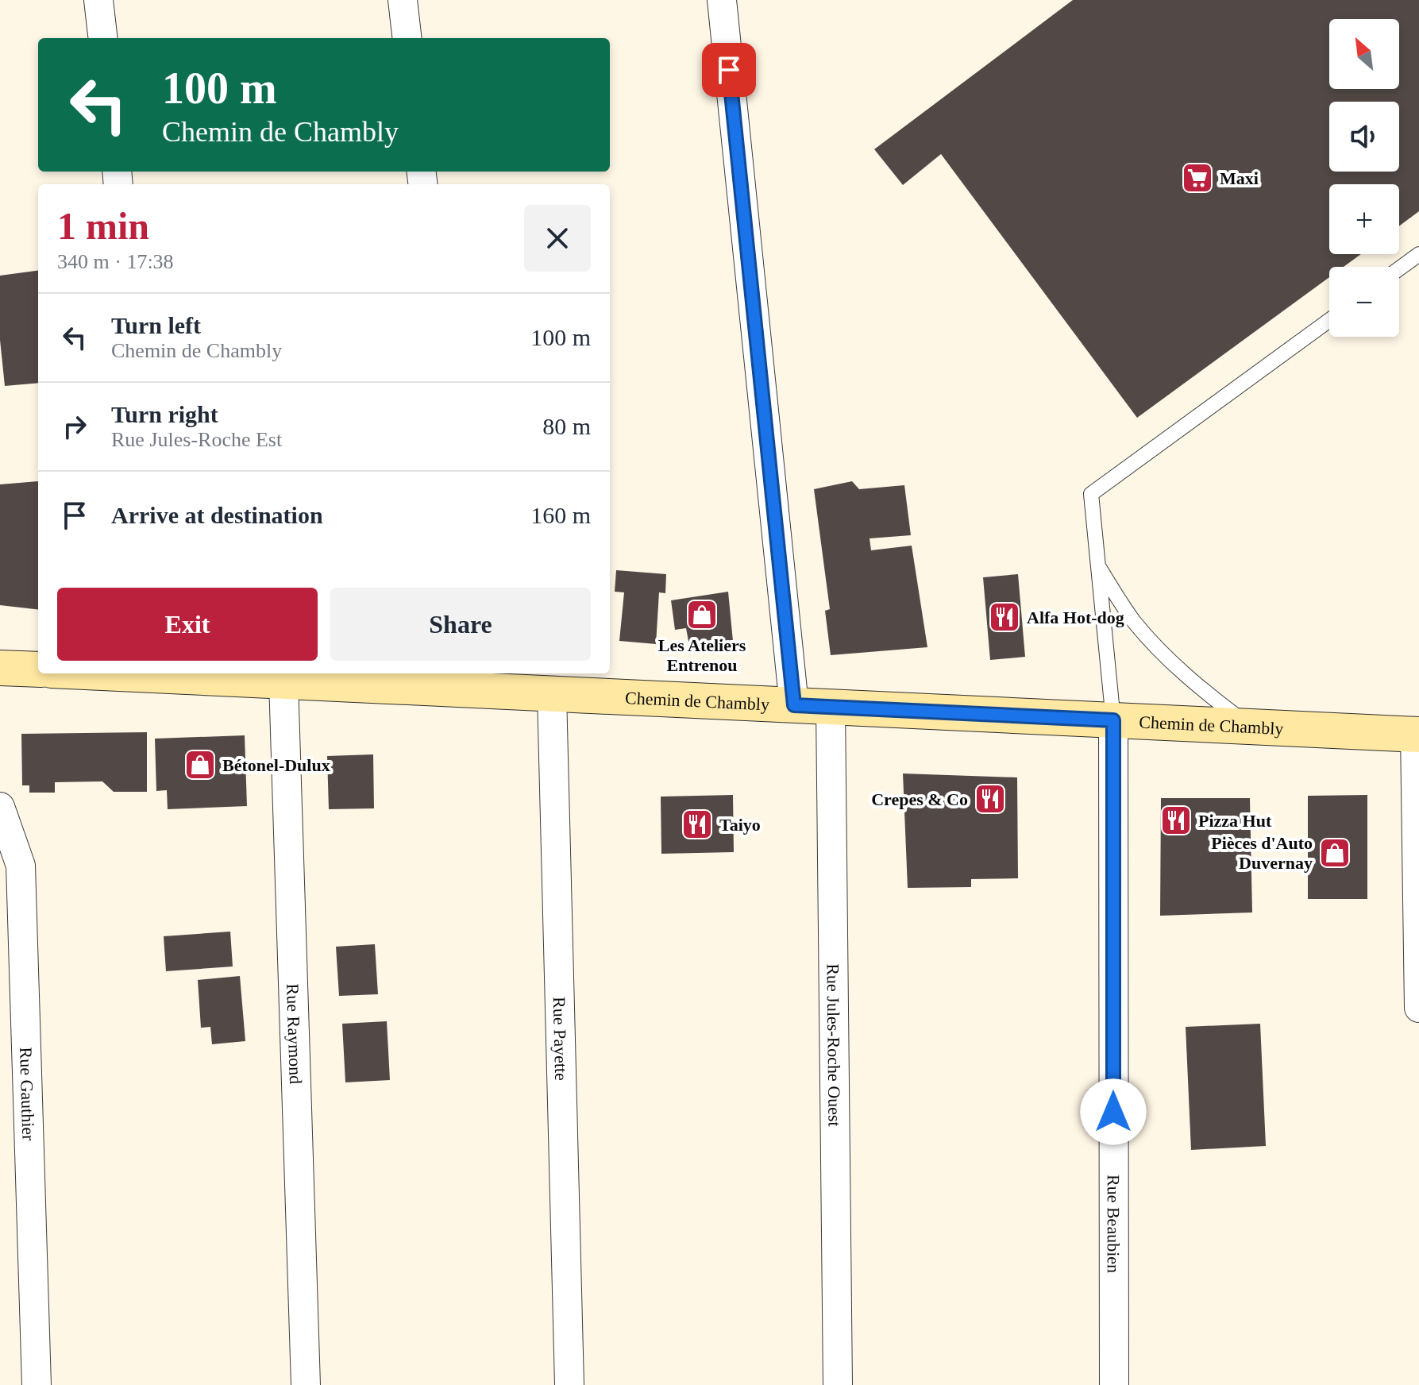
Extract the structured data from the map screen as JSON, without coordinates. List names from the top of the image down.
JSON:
{
  "streets": {
    "main road": ["Chemin de Chambly"],
    "street": [
      "Rue Raymond",
      "Rue Payette",
      "Rue Jules-Roche Ouest",
      "Rue Gauthier",
      "Rue Beaubien"
    ]
  },
  "crossings": [
    ["Chemin de Chambly", "Rue Raymond"],
    ["Chemin de Chambly", "Rue Payette"],
    ["Chemin de Chambly", "Rue Jules-Roche Ouest"],
    ["Chemin de Chambly", "Rue Beaubien"]
  ],
  "places": {
    "supermarket": ["Maxi"],
    "shop": ["Les Ateliers Entrenou", "Bétonel-Dulux", "Pièces d'Auto Duvernay"],
    "restaurant": [
      "Alfa Hot-dog",
      "Crepes & Co",
      "Pizza Hut",
      "Taiyo"
    ]
  },
  "north": "top left",
  "page": {
    "map_buttons": ["+", "−"],
    "turn": ["100 m", "Chemin de Chambly"],
    "heading": ["1 min", "340 m · 17:38"],
    "list": [
      {
        "name": "Turn left",
        "note": "Chemin de Chambly",
        "value": "100 m"
      },
      {
        "name": "Turn right",
        "note": "Rue Jules-Roche Est",
        "value": "80 m"
      },
      {
        "name": "Arrive at destination",
        "value": "160 m"
      }
    ],
    "buttons": ["Exit", "Share"]
  }
}
